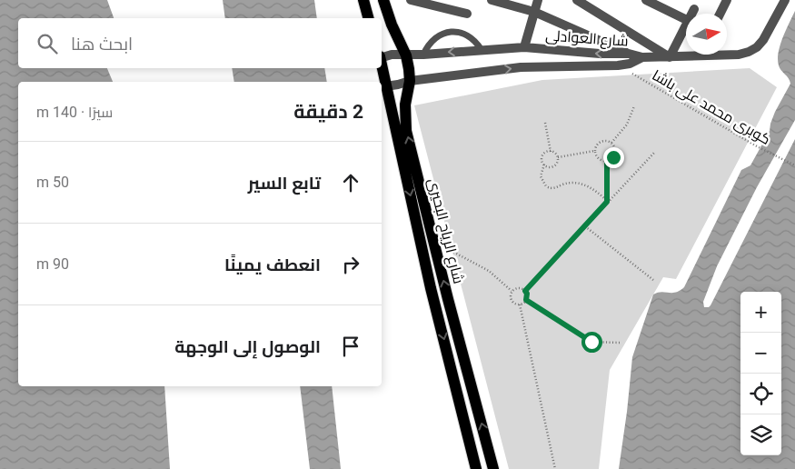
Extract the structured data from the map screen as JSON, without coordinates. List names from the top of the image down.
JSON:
{
  "streets": {
    "main road": ["شارع الرياح البحيرى"],
    "street": ["شارع العوادلى"],
    "path": ["كوبرى محمد على باشا"]
  },
  "crossings": [
    ["شارع العوادلى", "كوبرى محمد على باشا"],
    ["شارع العوادلى", "شارع الرياح البحيرى"]
  ],
  "north": "right",
  "page": {
    "search": "ابحث هنا",
    "heading": ["2 دقيقة", "سيرًا · 140 m"],
    "list": [
      ["تابع السير", "50 m"],
      ["انعطف يمينًا", "90 m"],
      "الوصول إلى الوجهة"
    ],
    "map_buttons": ["+", "−"]
  }
}
